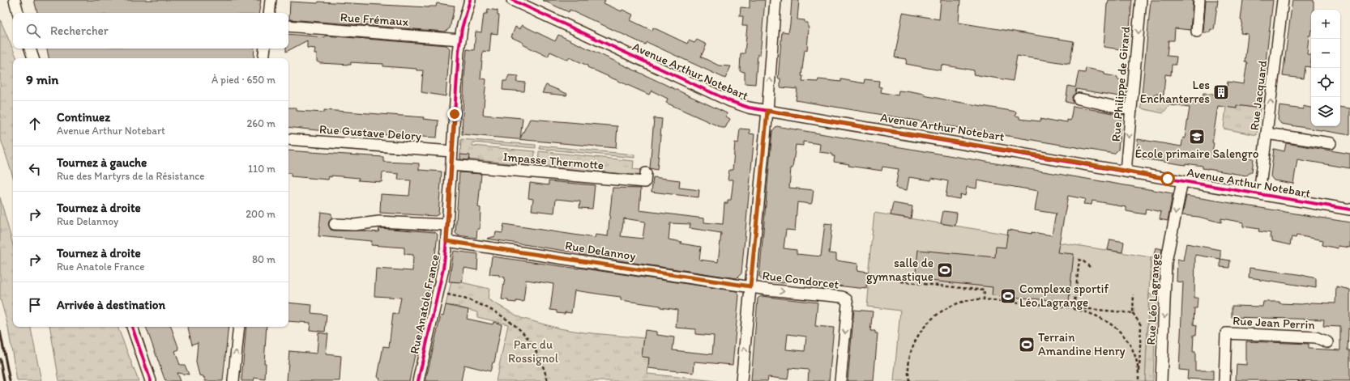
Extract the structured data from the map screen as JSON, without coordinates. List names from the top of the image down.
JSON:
{
  "streets": {
    "street": [
      "Rue Frémaux",
      "Avenue Arthur Notebart",
      "Rue Philippe de Girard",
      "Rue Jacquard",
      "Rue Gustave Delory",
      "Impasse Thermotte",
      "Rue Delannoy",
      "Rue Condorcet",
      "Rue Léo Lagrange",
      "Rue Anatole France",
      "Rue Jean Perrin"
    ]
  },
  "crossings": [
    ["Rue Frémaux", "Rue Anatole France"],
    ["Avenue Arthur Notebart", "Rue Philippe de Girard"],
    ["Avenue Arthur Notebart", "Rue Jacquard"],
    ["Avenue Arthur Notebart", "Rue Léo Lagrange"],
    ["Rue Gustave Delory", "Rue Anatole France"],
    ["Impasse Thermotte", "Rue Anatole France"],
    ["Rue Delannoy", "Rue Condorcet"],
    ["Rue Delannoy", "Rue Anatole France"]
  ],
  "one_way": ["Rue Philippe de Girard", "Rue Jacquard", "Rue Léo Lagrange"],
  "parks": ["Parc du Rossignol"],
  "places": {
    "building": ["Les Enchanterres"],
    "school or university": ["École primaire Salengro"],
    "sports": ["salle de gymnastique", "Complexe sportif Léo Lagrange", "Terrain Amandine Henry"]
  },
  "page": {
    "map_buttons": ["+", "−"],
    "search": "Rechercher",
    "heading": ["9 min", "À pied · 650 m"],
    "list": [
      ["Continuez", "Avenue Arthur Notebart", "260 m"],
      ["Tournez à gauche", "Rue des Martyrs de la Résistance", "110 m"],
      ["Tournez à droite", "Rue Delannoy", "200 m"],
      ["Tournez à droite", "Rue Anatole France", "80 m"],
      "Arrivée à destination"
    ]
  }
}
